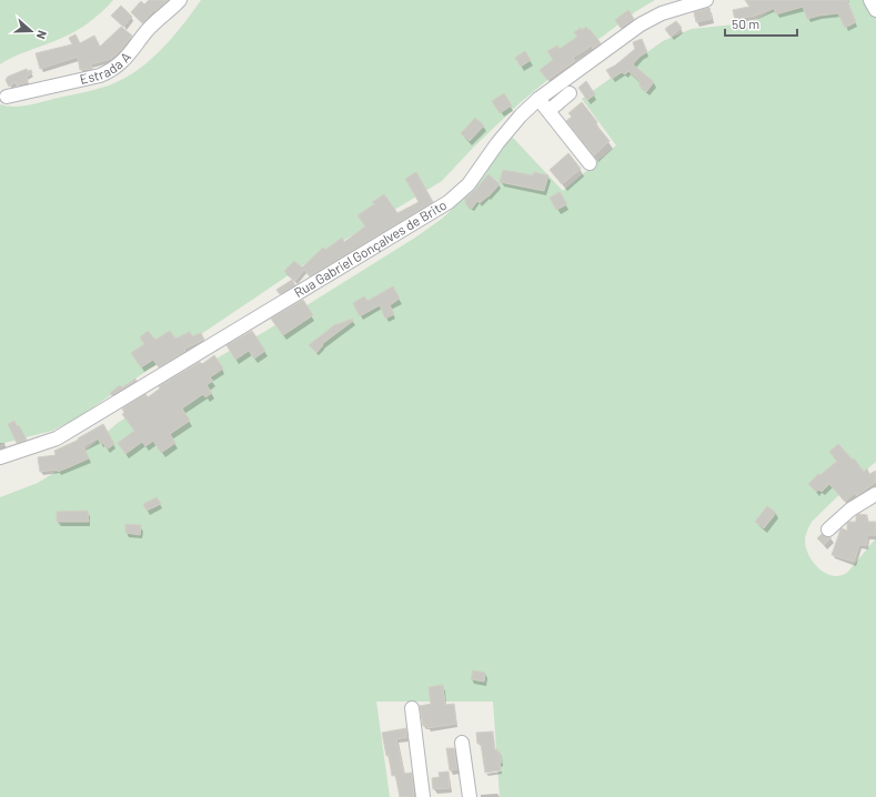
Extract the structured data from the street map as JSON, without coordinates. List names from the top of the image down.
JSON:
{
  "streets": {
    "street": ["Estrada A", "Rua Gabriel Gonçalves de Brito"]
  },
  "scale_bar": "50 m",
  "north": "right"
}
